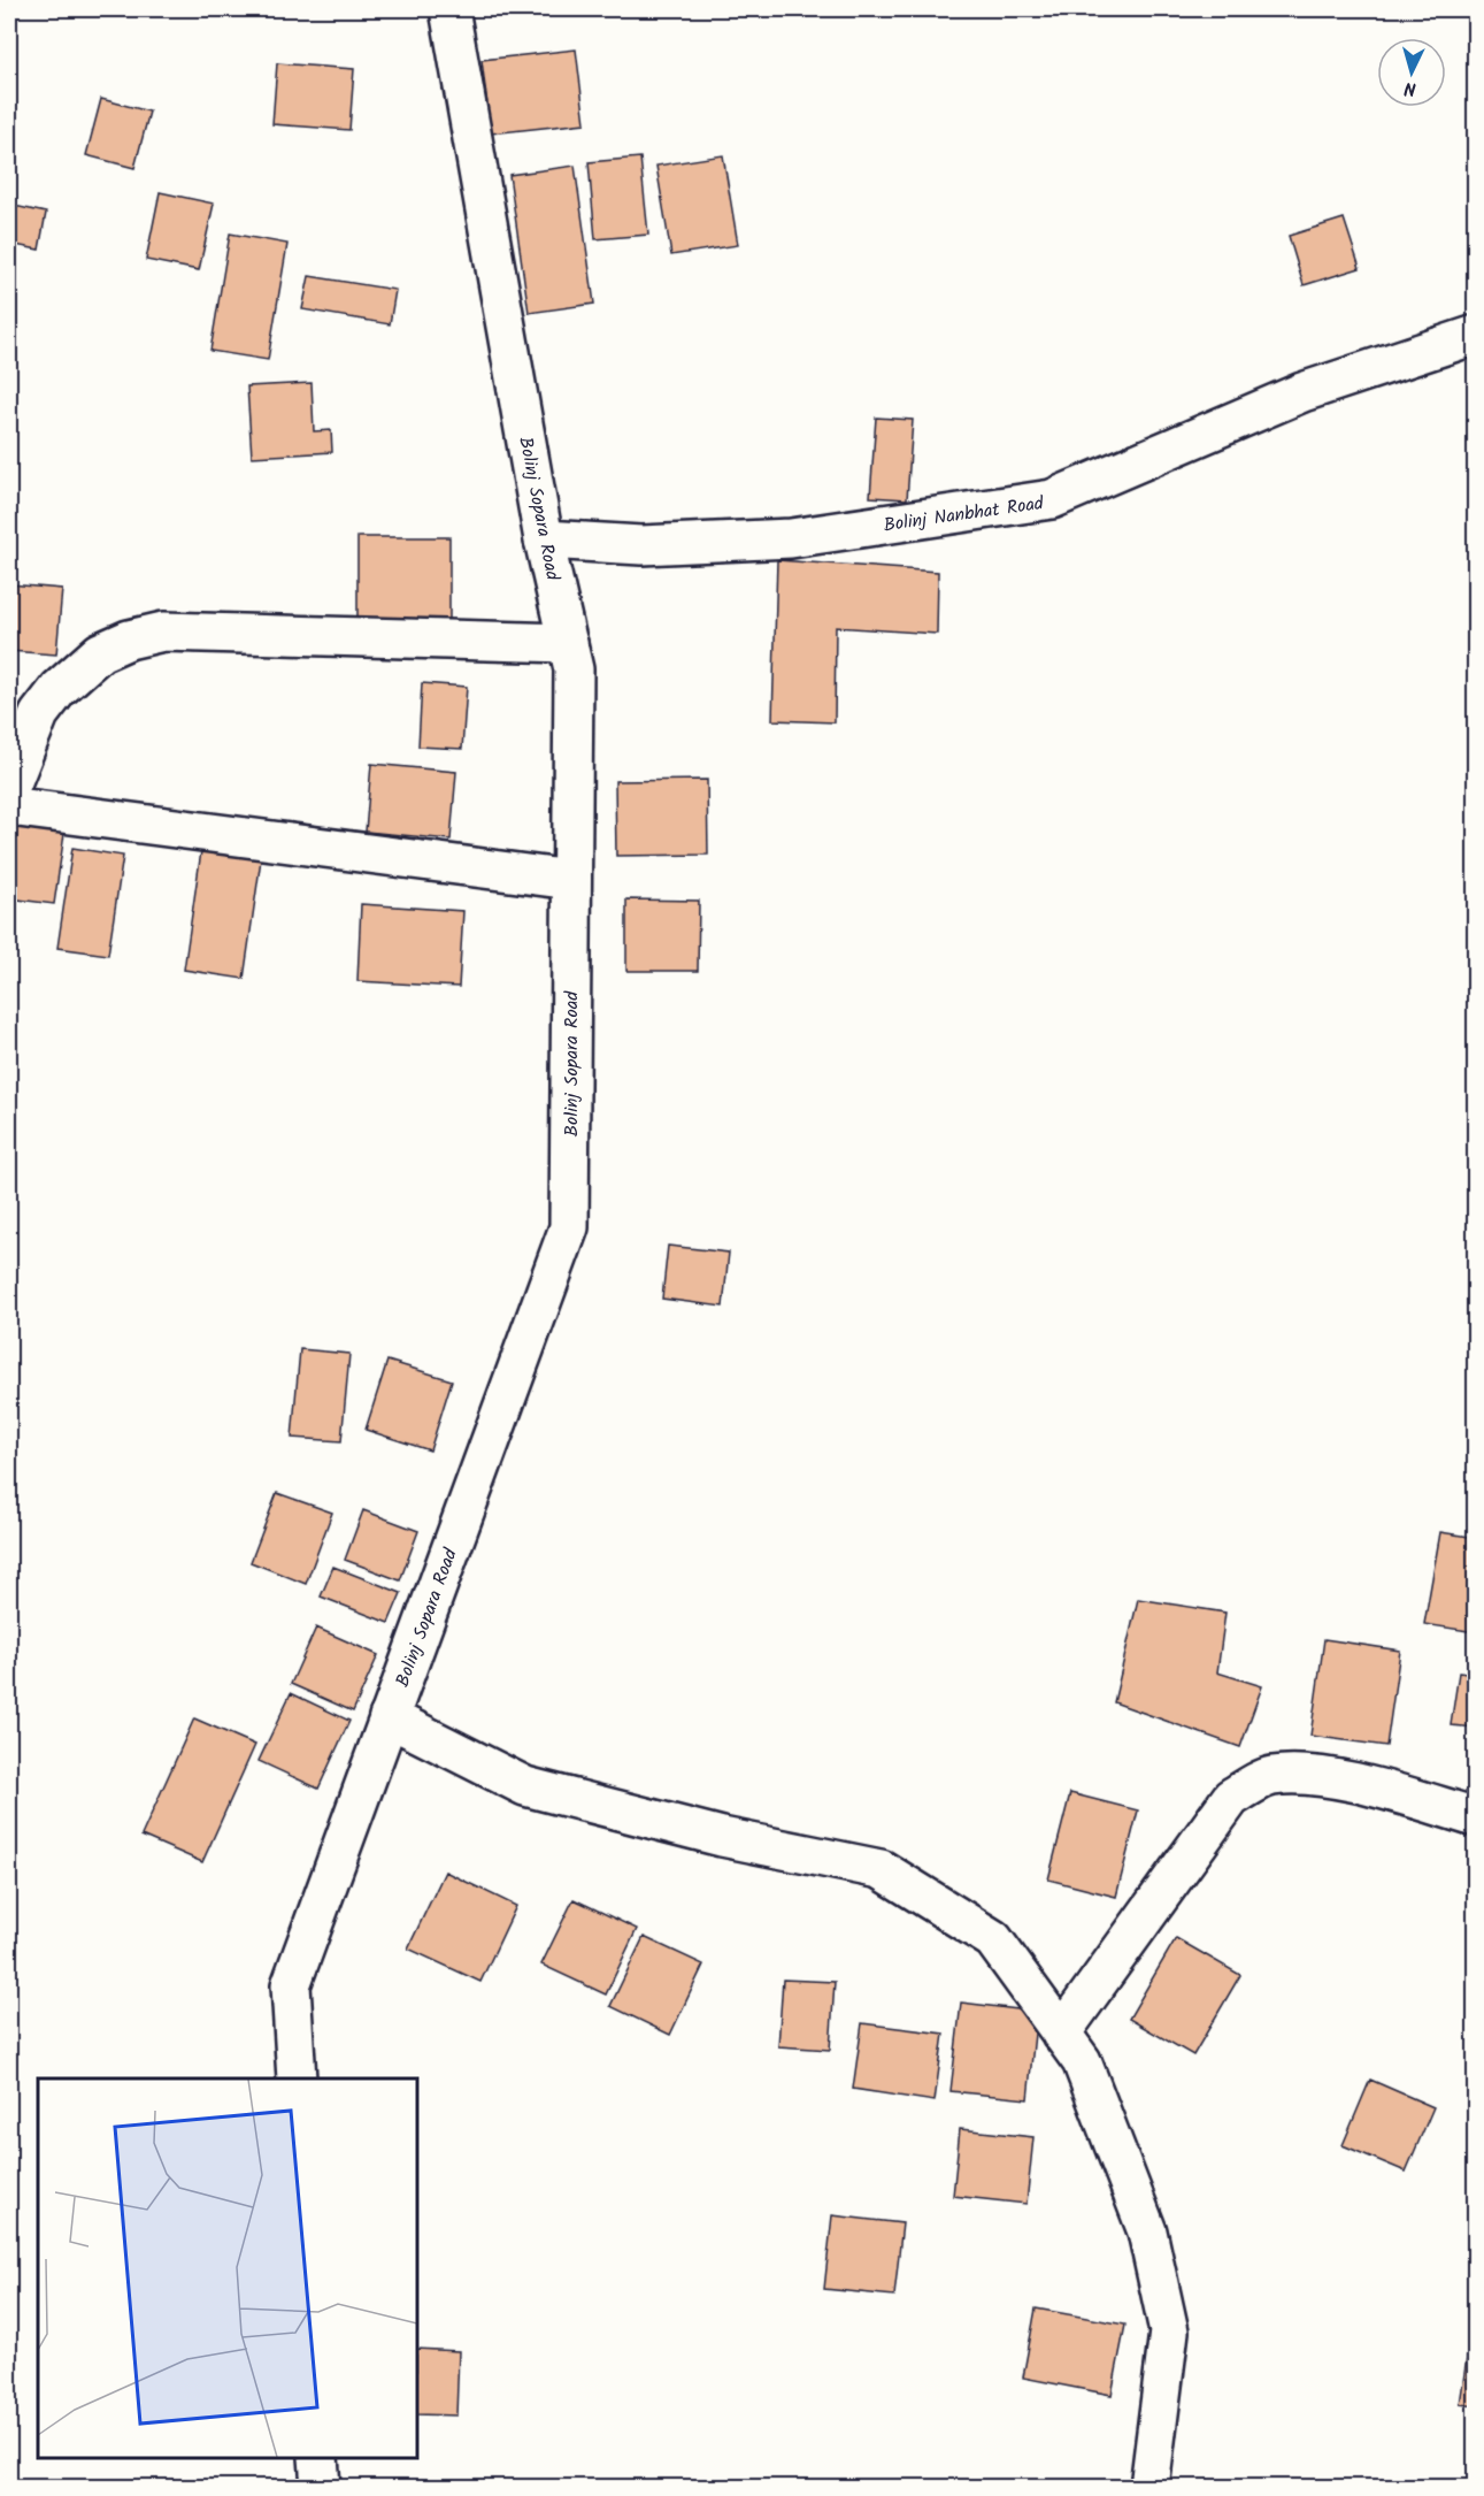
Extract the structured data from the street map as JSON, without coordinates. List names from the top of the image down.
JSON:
{
  "streets": {
    "street": ["Bolinj Sopara Road", "Bolinj Nanbhat Road"]
  },
  "crossings": [
    ["Bolinj Sopara Road", "Bolinj Nanbhat Road"]
  ],
  "north": "bottom"
}
